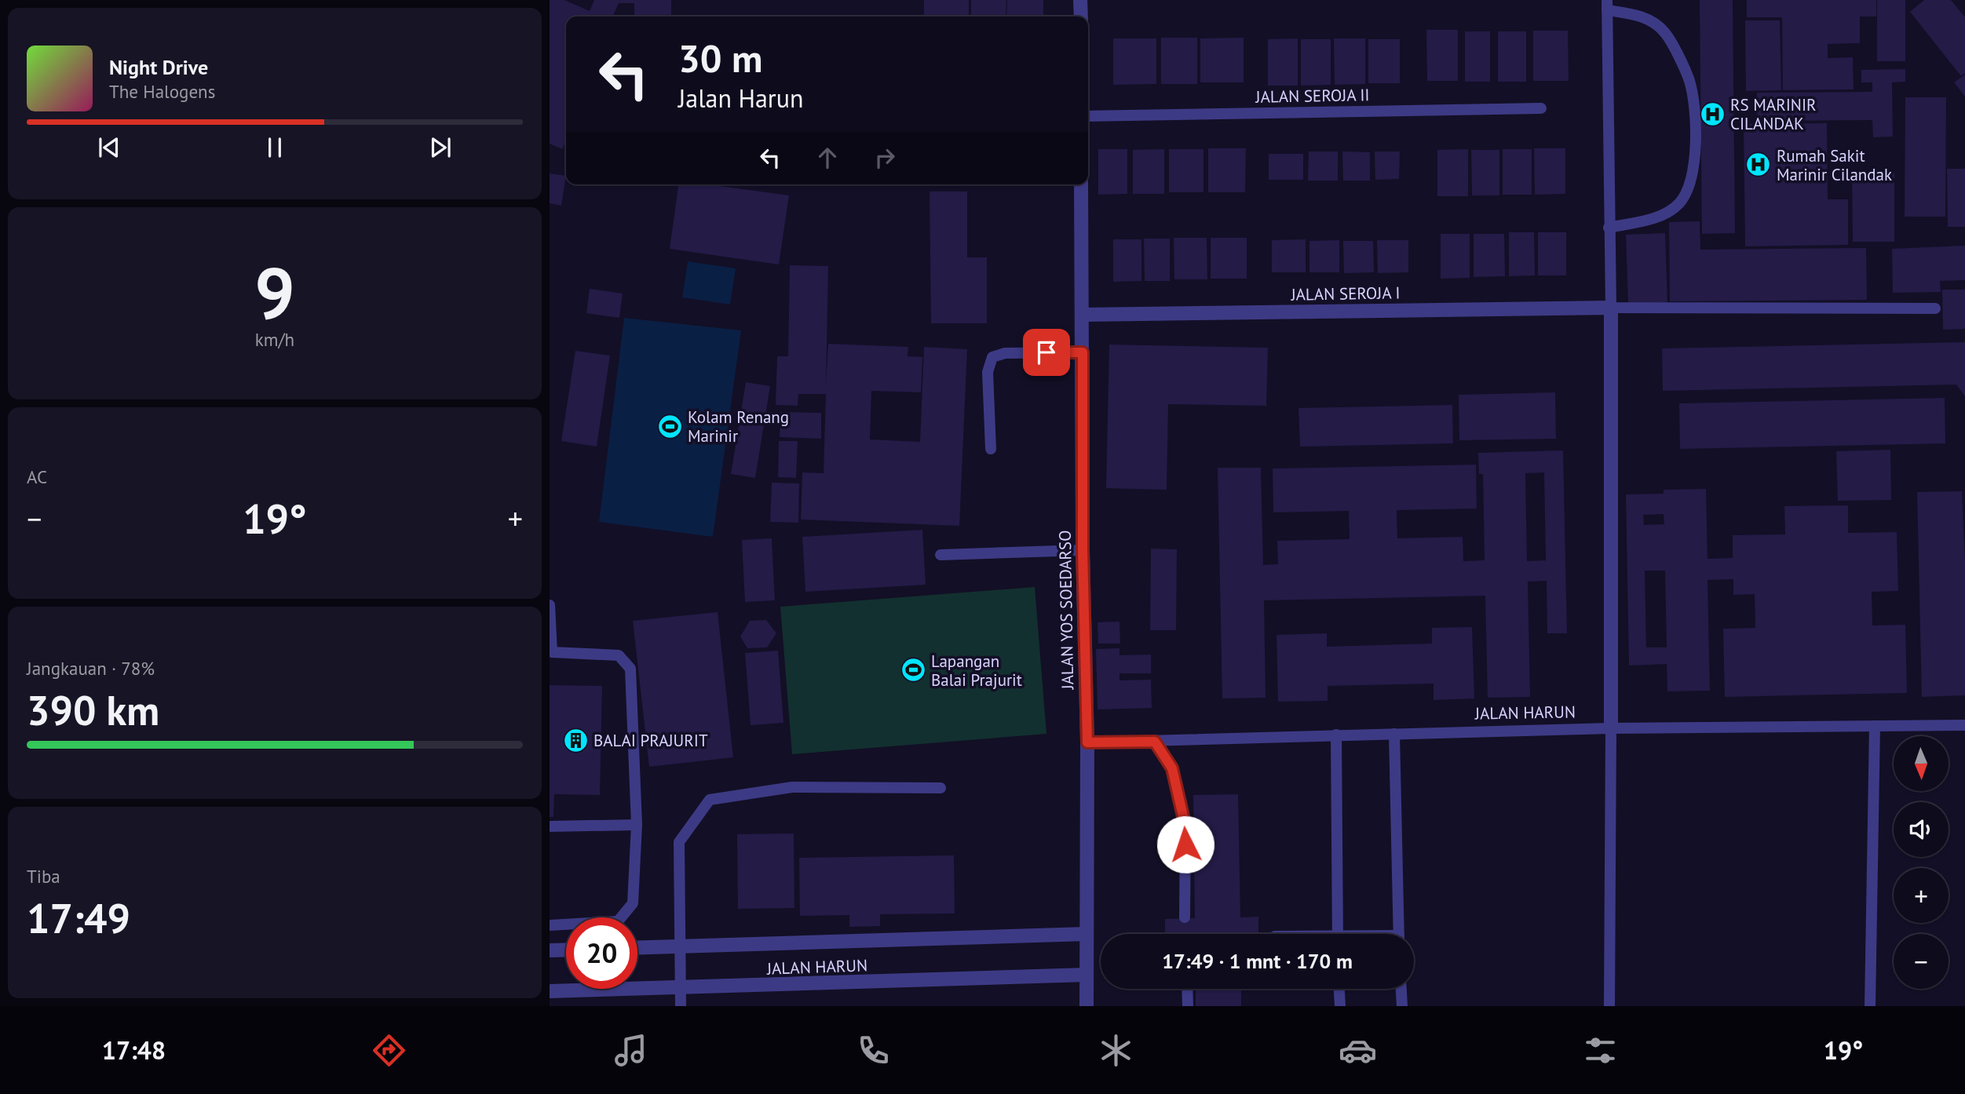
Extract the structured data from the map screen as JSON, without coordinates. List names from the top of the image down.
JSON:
{
  "streets": {
    "street": ["JALAN SEROJA I", "JALAN YOS SOEDARSO", "JALAN HARUN"],
    "lane": ["JALAN SEROJA II"]
  },
  "crossings": [
    ["JALAN SEROJA I", "JALAN YOS SOEDARSO"],
    ["JALAN YOS SOEDARSO", "JALAN HARUN"]
  ],
  "places": {
    "hospital": ["RS MARINIR CILANDAK", "Rumah Sakit Marinir Cilandak"],
    "sports": ["Kolam Renang Marinir", "Lapangan Balai Prajurit"],
    "building": ["BALAI PRAJURIT"]
  },
  "north": "bottom",
  "page": {
    "turn": ["30 m", "Jalan Harun"],
    "song": ["Night Drive", "The Halogens"],
    "tile": [
      ["9", "km/h"],
      "AC",
      ["Jangkauan · 78%", "390 km"],
      ["Tiba", "17:49"]
    ],
    "heat": ["−", "19°", "+"],
    "map_buttons": ["+", "−"],
    "limit": "20",
    "trip": "17:49 · 1 mnt · 170 m",
    "tabs": ["17:48", "19°"]
  }
}
